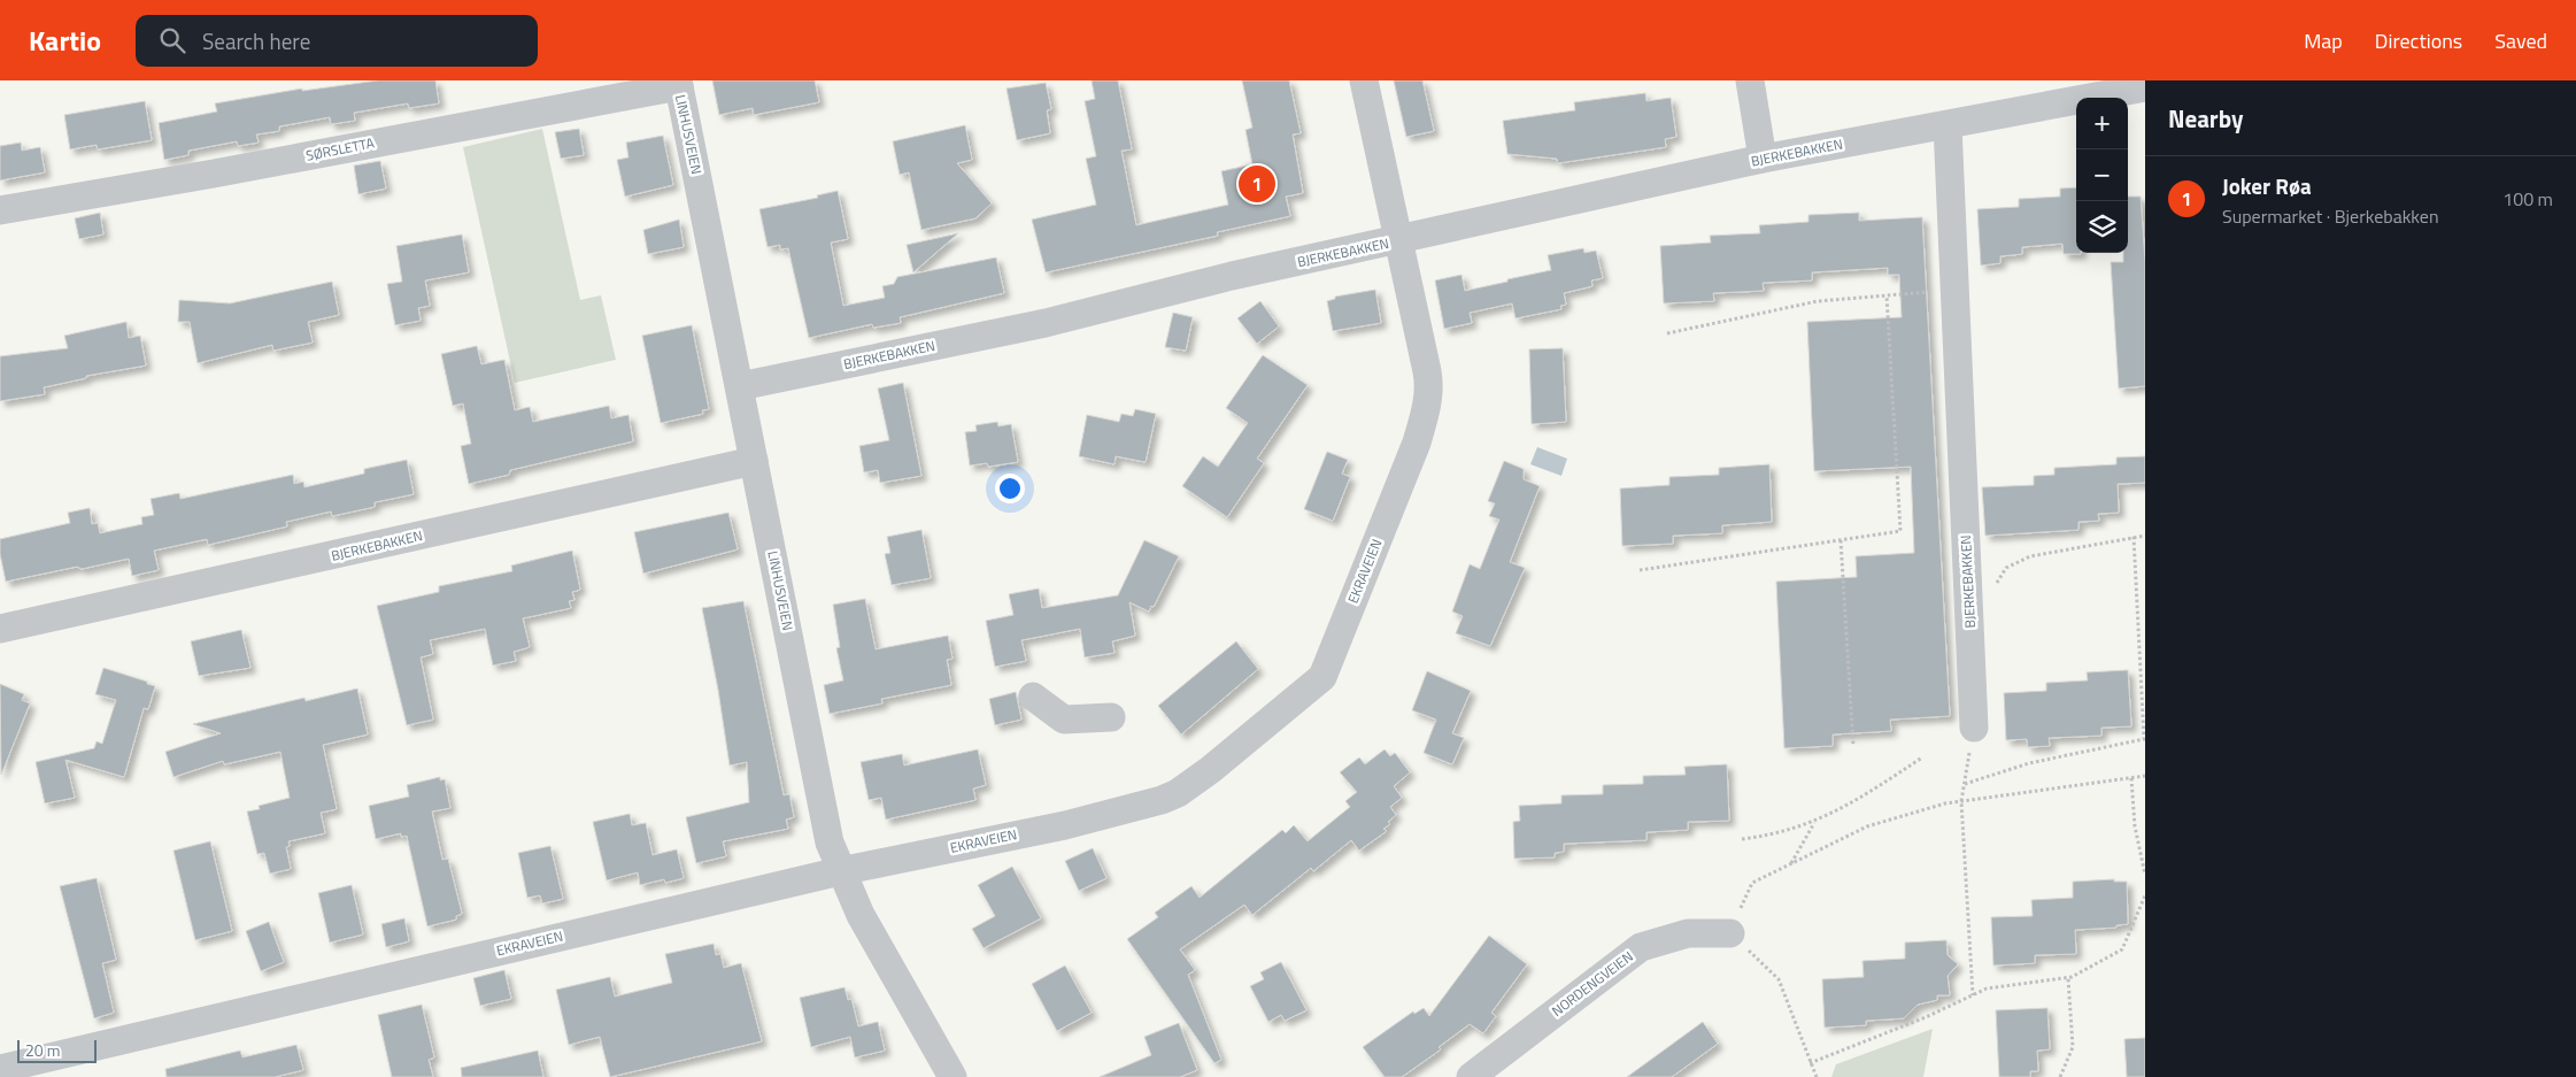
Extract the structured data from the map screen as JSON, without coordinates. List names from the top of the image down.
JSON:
{
  "streets": {
    "street": [
      "LINHUSVEIEN",
      "SØRSLETTA",
      "BJERKEBAKKEN",
      "EKRAVEIEN",
      "NORDENGVEIEN"
    ]
  },
  "crossings": [
    ["LINHUSVEIEN", "SØRSLETTA"],
    ["LINHUSVEIEN", "BJERKEBAKKEN"],
    ["LINHUSVEIEN", "EKRAVEIEN"],
    ["BJERKEBAKKEN", "EKRAVEIEN"]
  ],
  "scale_bar": "20 m",
  "page": {
    "header": "Kartio",
    "search": "Search here",
    "nav": ["Map", "Directions", "Saved"],
    "heading": "Nearby",
    "map_buttons": ["+", "−"],
    "list": [
      {
        "mark": "1",
        "name": "Joker Røa",
        "note": "Supermarket · Bjerkebakken",
        "value": "100 m"
      }
    ],
    "pins": "1",
    "scale": "20 m"
  }
}
